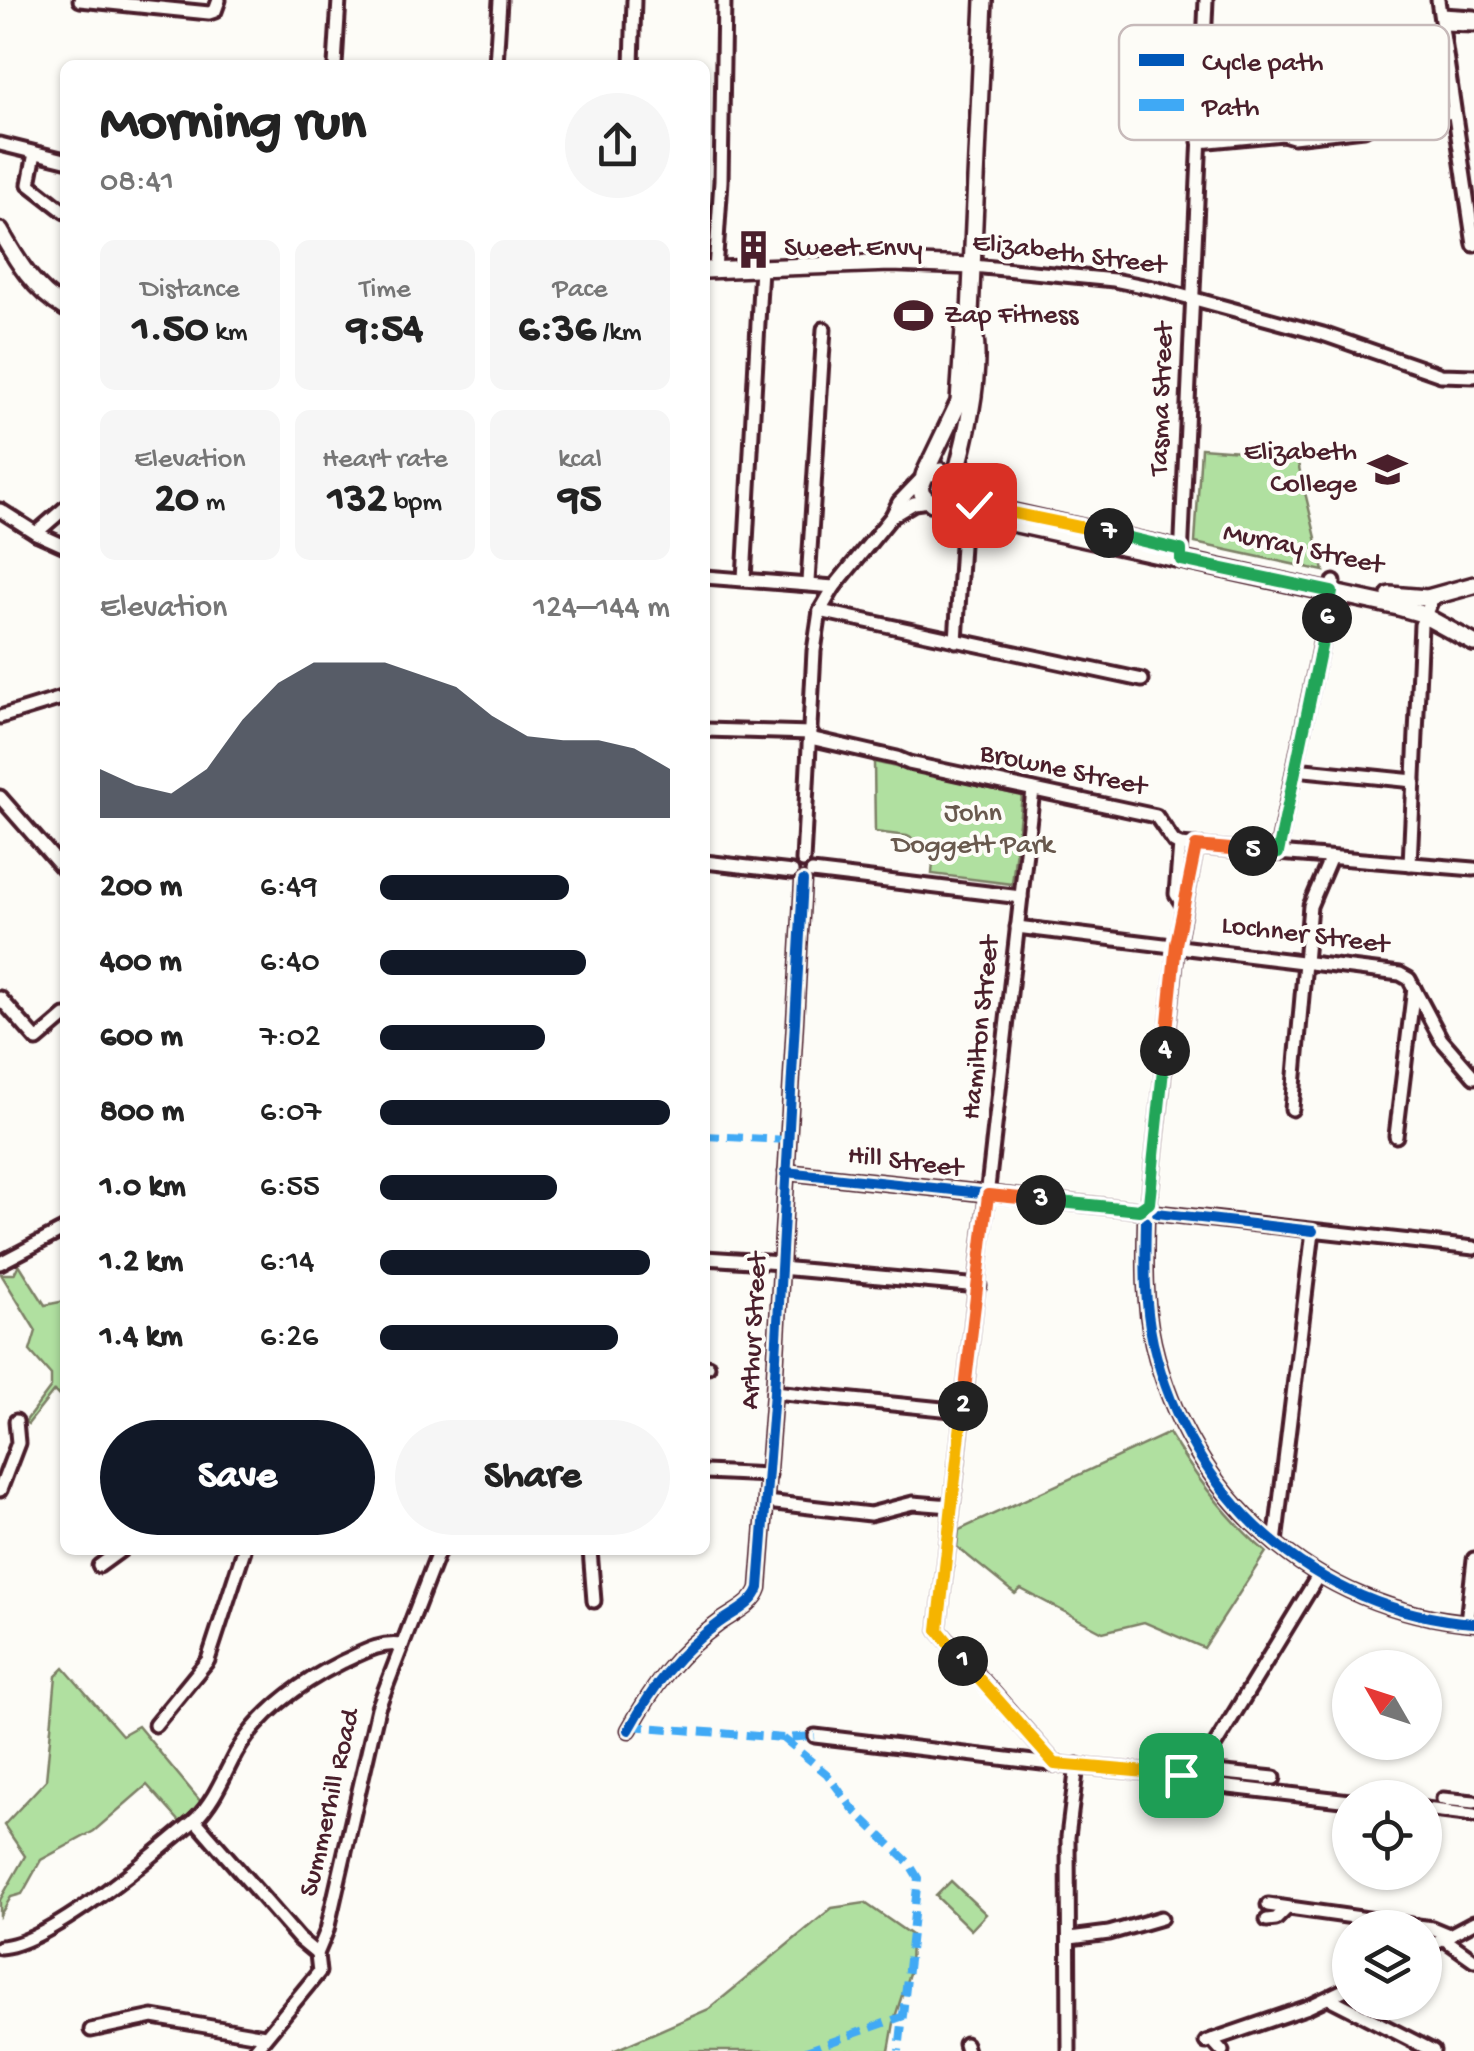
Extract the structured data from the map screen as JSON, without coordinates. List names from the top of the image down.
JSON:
{
  "streets": {
    "main road": ["Elizabeth Street", "Murray Street"],
    "street": [
      "Tasma Street",
      "Browne Street",
      "Lochner Street",
      "Hamilton Street",
      "Hill Street",
      "Arthur Street",
      "Summerhill Road"
    ]
  },
  "crossings": [
    ["Elizabeth Street", "Tasma Street"],
    ["Tasma Street", "Murray Street"],
    ["Browne Street", "Hamilton Street"],
    ["Lochner Street", "Hamilton Street"],
    ["Hamilton Street", "Hill Street"],
    ["Hill Street", "Arthur Street"]
  ],
  "parks": ["John Doggett Park"],
  "places": {
    "building": ["Sweet Envy"],
    "sports": ["Zap Fitness"],
    "school or university": ["Elizabeth College"]
  },
  "legend": ["Cycle path", "Path"],
  "north": "top left",
  "page": {
    "heading": ["Morning run", "08:41"],
    "stats": [
      ["Distance", "1.50 km"],
      ["Time", "9:54"],
      ["Pace", "6:36 /km"],
      ["Elevation", "20 m"],
      ["Heart rate", "132 bpm"],
      ["kcal", "95"]
    ],
    "pins": [
      "7",
      "6",
      "5",
      "4",
      "3",
      "2",
      "1"
    ],
    "chart": ["Elevation", "124–144 m"],
    "list": [
      {
        "name": "200 m",
        "note": "6:49"
      },
      {
        "name": "400 m",
        "note": "6:40"
      },
      {
        "name": "600 m",
        "note": "7:02"
      },
      {
        "name": "800 m",
        "note": "6:07"
      },
      {
        "name": "1.0 km",
        "note": "6:55"
      },
      {
        "name": "1.2 km",
        "note": "6:14"
      },
      {
        "name": "1.4 km",
        "note": "6:26"
      }
    ],
    "buttons": ["Save", "Share"]
  }
}
